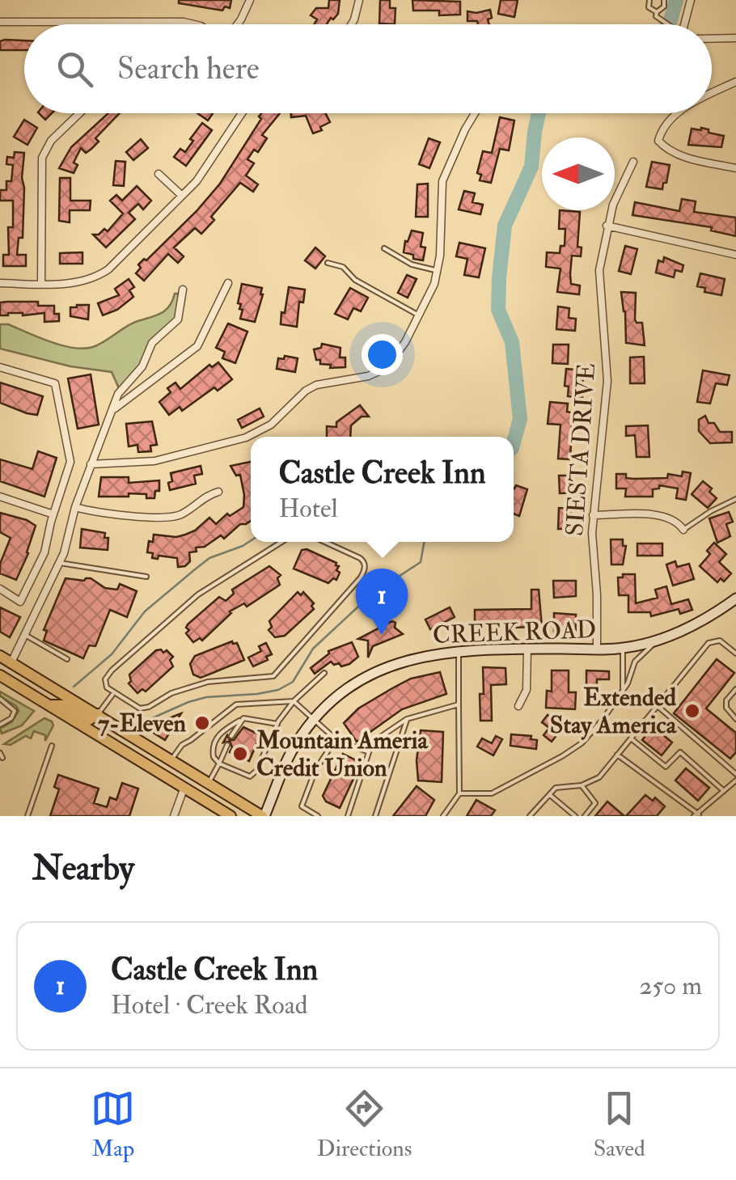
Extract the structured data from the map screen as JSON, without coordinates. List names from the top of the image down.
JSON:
{
  "streets": {
    "street": ["SIESTA DRIVE", "CREEK ROAD"]
  },
  "crossings": [
    ["SIESTA DRIVE", "CREEK ROAD"]
  ],
  "places": ["Extended Stay America", "7-Eleven", "Mountain Ameria Credit Union"],
  "north": "left",
  "page": {
    "search": "Search here",
    "popup": ["Castle Creek Inn", "Hotel"],
    "pins": "1",
    "heading": "Nearby",
    "list": [
      {
        "mark": "1",
        "name": "Castle Creek Inn",
        "note": "Hotel · Creek Road",
        "value": "250 m"
      }
    ],
    "nav": ["Map", "Directions", "Saved"]
  }
}
